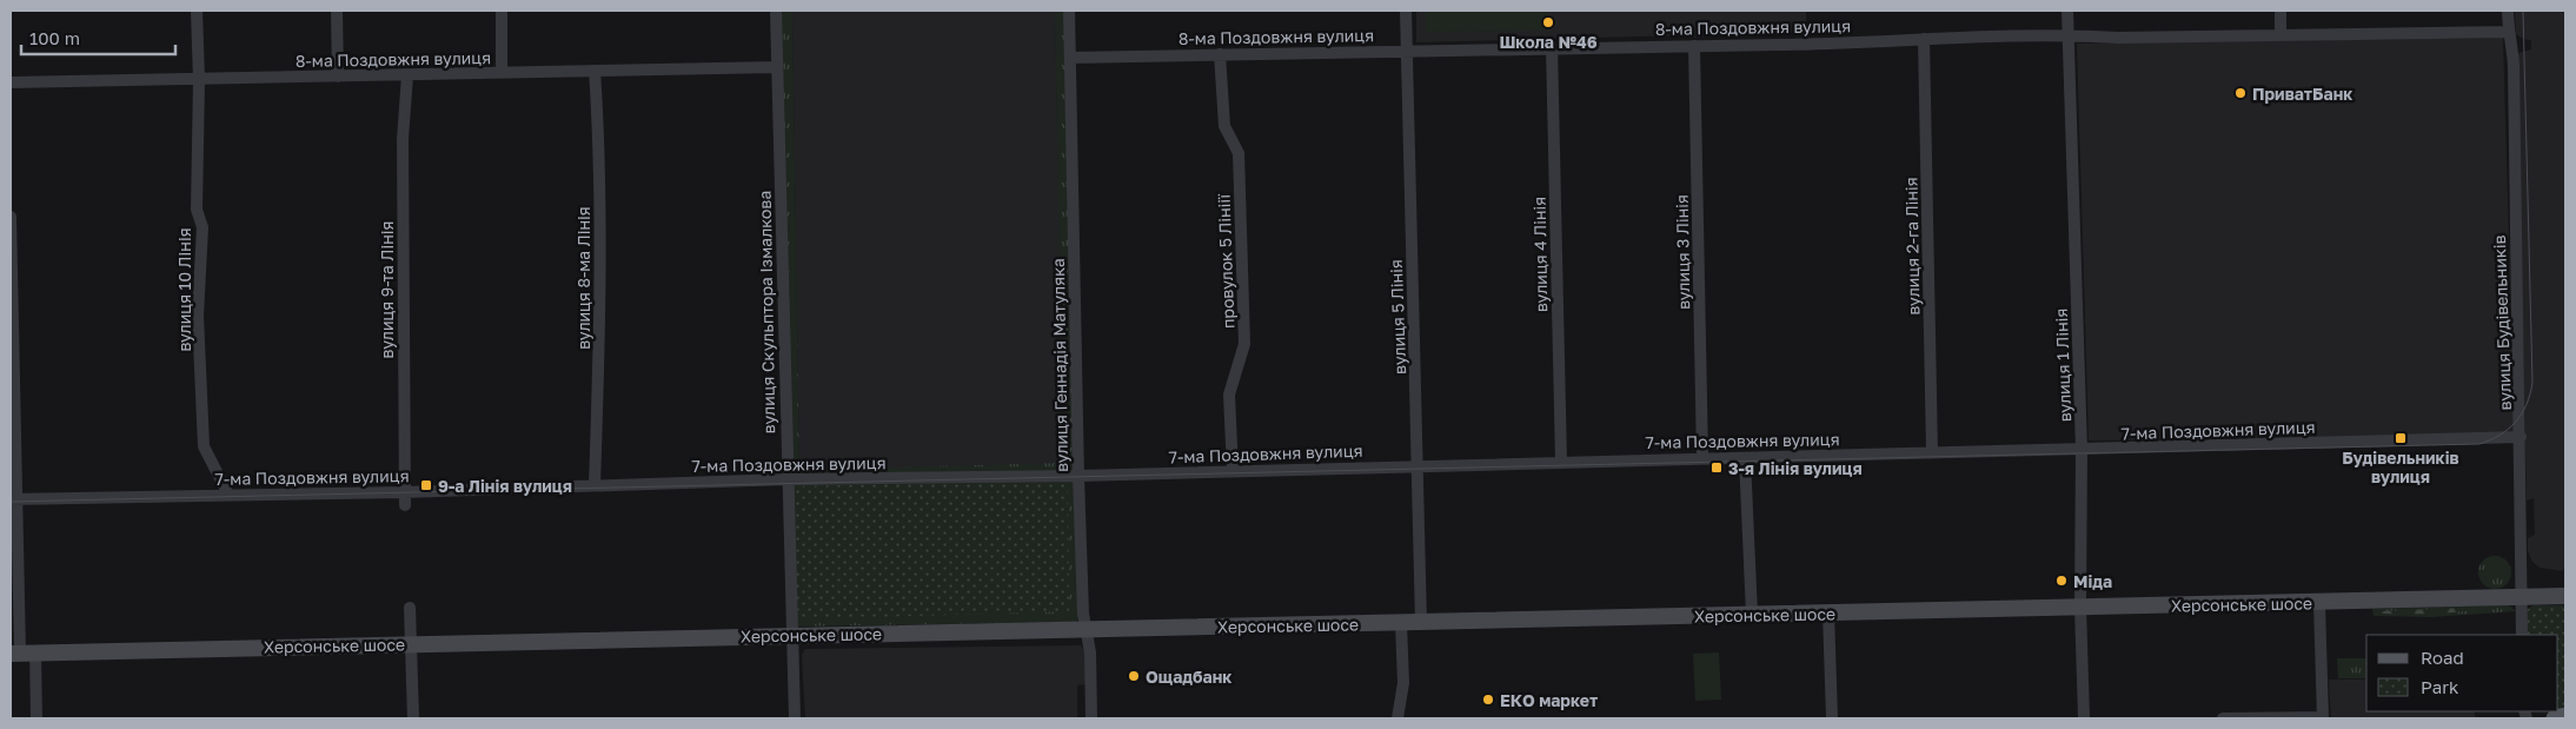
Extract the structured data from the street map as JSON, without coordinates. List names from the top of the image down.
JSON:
{
  "streets": {
    "main road": ["Херсонське шосе"],
    "street": [
      "8-ма Поздовжня вулиця",
      "вулиця 2-га Лінія",
      "вулиця 3 Лінія",
      "вулиця 4 Лінія",
      "провулок 5 Лініії",
      "вулиця 8-ма Лінія",
      "вулиця 10 Лінія",
      "вулиця 9-та Лінія",
      "вулиця Скульптора Ізмалкова",
      "вулиця 5 Лінія",
      "вулиця Будівельників",
      "вулиця Геннадія Матуляка",
      "вулиця 1 Лінія",
      "7-ма Поздовжня вулиця"
    ]
  },
  "crossings": [
    ["8-ма Поздовжня вулиця", "вулиця 2-га Лінія"],
    ["8-ма Поздовжня вулиця", "вулиця 3 Лінія"],
    ["8-ма Поздовжня вулиця", "вулиця 4 Лінія"],
    ["8-ма Поздовжня вулиця", "провулок 5 Лініії"],
    ["8-ма Поздовжня вулиця", "вулиця 8-ма Лінія"],
    ["8-ма Поздовжня вулиця", "вулиця 10 Лінія"],
    ["8-ма Поздовжня вулиця", "вулиця 9-та Лінія"],
    ["8-ма Поздовжня вулиця", "вулиця Скульптора Ізмалкова"],
    ["8-ма Поздовжня вулиця", "вулиця 5 Лінія"],
    ["8-ма Поздовжня вулиця", "вулиця Будівельників"],
    ["8-ма Поздовжня вулиця", "вулиця Геннадія Матуляка"],
    ["8-ма Поздовжня вулиця", "вулиця 1 Лінія"],
    ["вулиця 2-га Лінія", "7-ма Поздовжня вулиця"],
    ["вулиця 3 Лінія", "7-ма Поздовжня вулиця"],
    ["вулиця 4 Лінія", "7-ма Поздовжня вулиця"],
    ["провулок 5 Лініії", "7-ма Поздовжня вулиця"],
    ["вулиця 8-ма Лінія", "7-ма Поздовжня вулиця"],
    ["вулиця 10 Лінія", "7-ма Поздовжня вулиця"],
    ["вулиця 9-та Лінія", "7-ма Поздовжня вулиця"],
    ["вулиця Скульптора Ізмалкова", "7-ма Поздовжня вулиця"],
    ["вулиця Скульптора Ізмалкова", "Херсонське шосе"],
    ["вулиця 5 Лінія", "7-ма Поздовжня вулиця"],
    ["вулиця 5 Лінія", "Херсонське шосе"],
    ["вулиця Будівельників", "7-ма Поздовжня вулиця"],
    ["вулиця Будівельників", "Херсонське шосе"],
    ["вулиця Геннадія Матуляка", "7-ма Поздовжня вулиця"],
    ["вулиця Геннадія Матуляка", "Херсонське шосе"],
    ["вулиця 1 Лінія", "7-ма Поздовжня вулиця"],
    ["вулиця 1 Лінія", "Херсонське шосе"]
  ],
  "places": {
    "other": [
      "Школа №46",
      "ПриватБанк",
      "Міда",
      "Ощадбанк",
      "ЕКО маркет"
    ],
    "transit": ["Будівельників вулиця", "3-я Лінія вулиця", "9-а Лінія вулиця"]
  },
  "legend": ["Road", "Park"],
  "scale_bar": "100 m"
}
